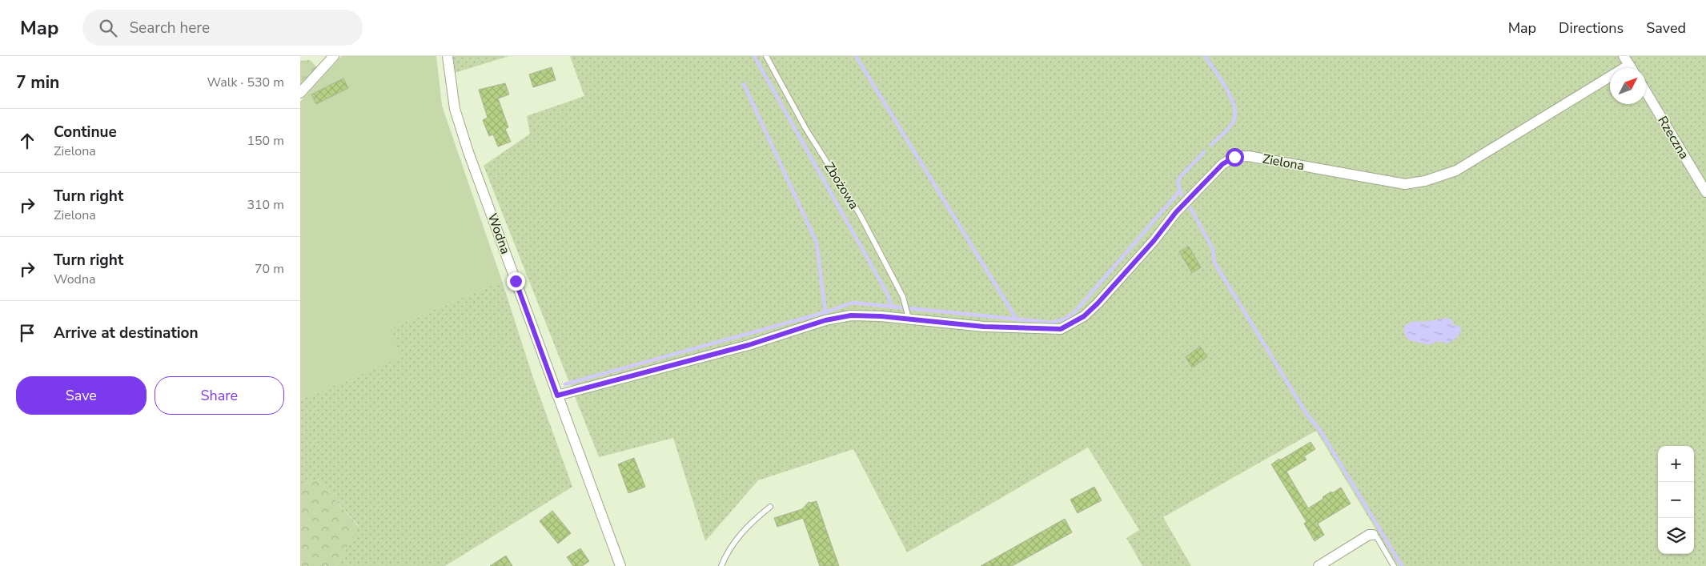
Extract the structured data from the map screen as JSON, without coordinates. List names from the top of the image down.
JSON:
{
  "streets": {
    "street": ["Rzeczna", "Zielona", "Wodna"],
    "lane": ["Zbożowa"]
  },
  "crossings": [
    ["Zielona", "Zbożowa"],
    ["Zielona", "Wodna"]
  ],
  "north": "top right",
  "page": {
    "header": "Map",
    "search": "Search here",
    "nav": ["Map", "Directions", "Saved"],
    "heading": ["7 min", "Walk · 530 m"],
    "list": [
      ["Continue", "Zielona", "150 m"],
      ["Turn right", "Zielona", "310 m"],
      ["Turn right", "Wodna", "70 m"],
      "Arrive at destination"
    ],
    "buttons": ["Save", "Share"],
    "map_buttons": ["+", "−"]
  }
}
